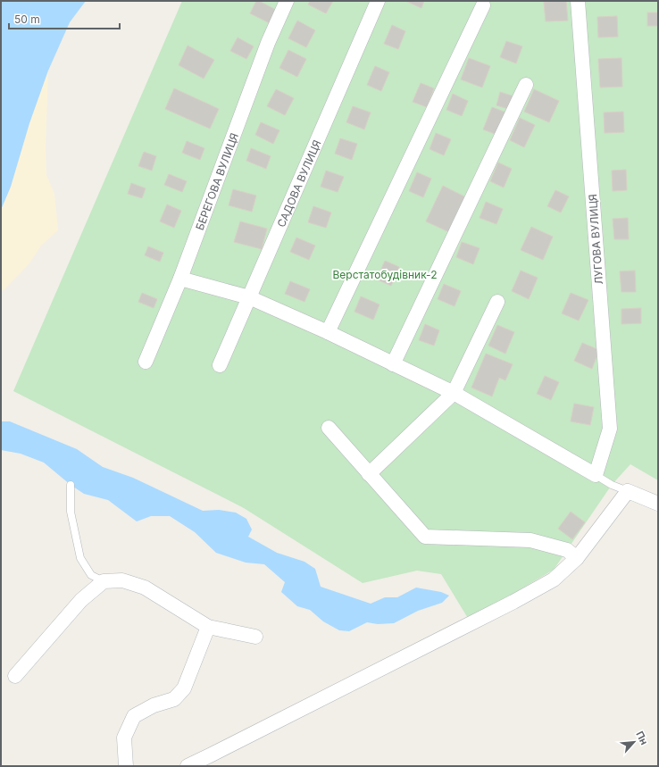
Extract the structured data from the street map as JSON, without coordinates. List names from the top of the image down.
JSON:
{
  "streets": {
    "street": ["БЕРЕГОВА ВУЛИЦЯ", "САДОВА ВУЛИЦЯ", "ЛУГОВА ВУЛИЦЯ"]
  },
  "parks": ["Верстатобудівник-2"],
  "scale_bar": "50 m",
  "north": "top right"
}
